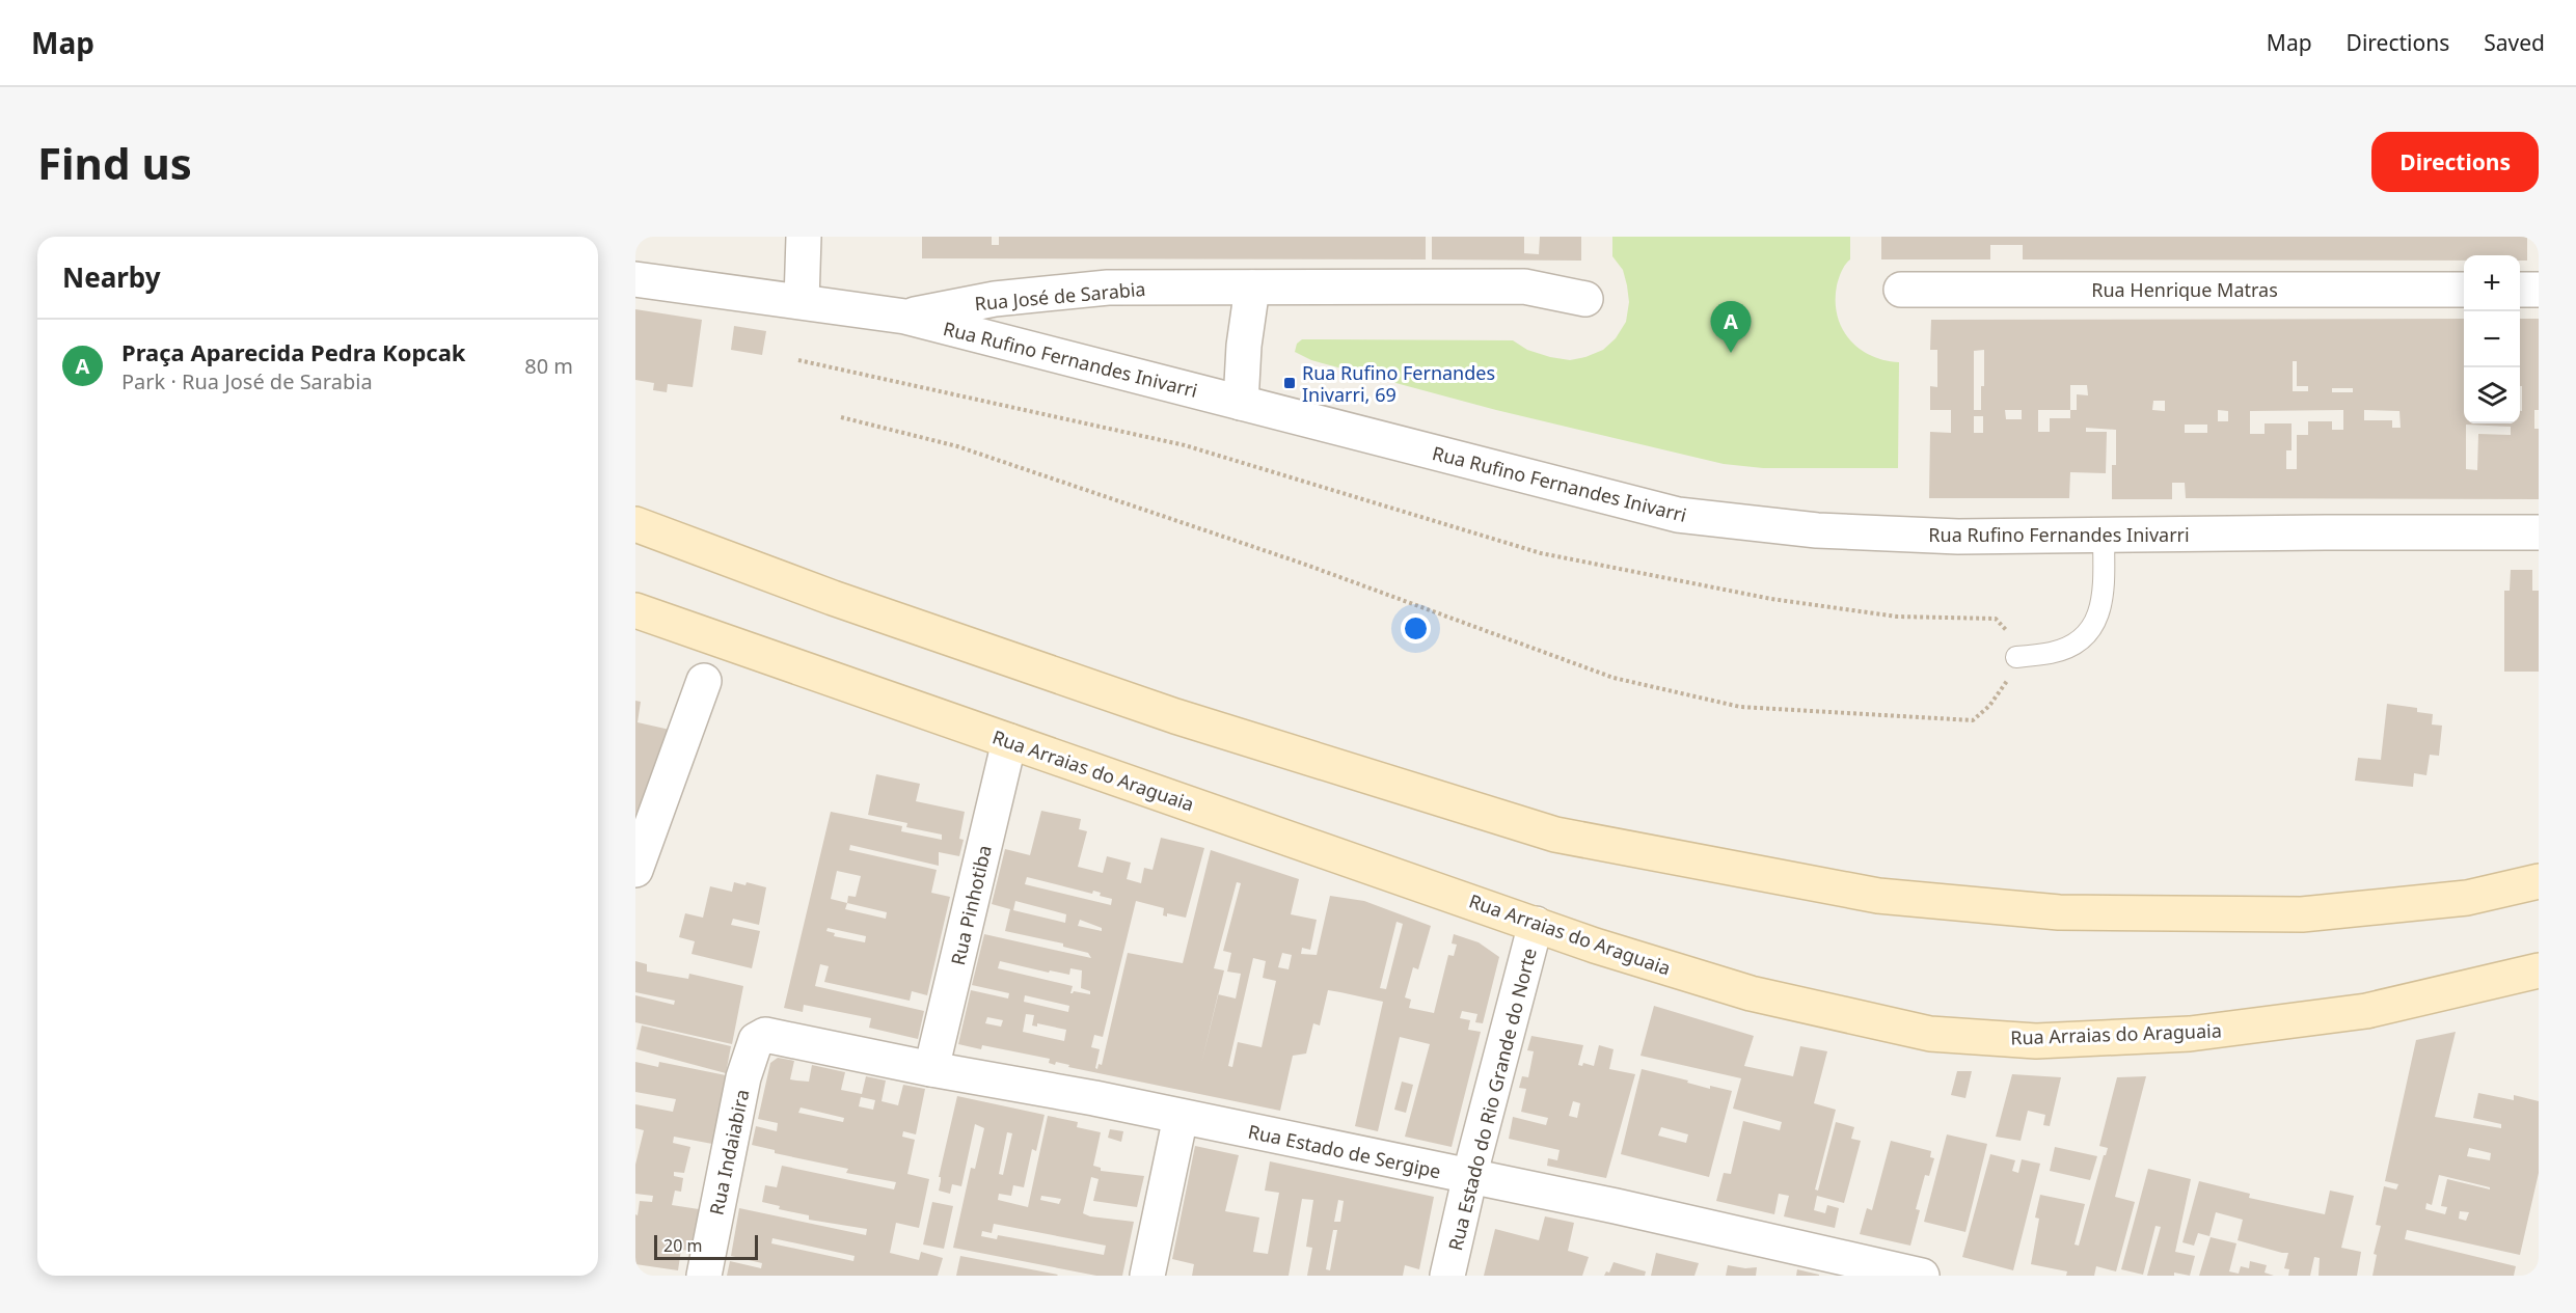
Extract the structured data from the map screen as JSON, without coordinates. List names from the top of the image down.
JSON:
{
  "streets": {
    "main road": ["Rua Arraias do Araguaia"],
    "street": [
      "Rua Henrique Matras",
      "Rua José de Sarabia",
      "Rua Rufino Fernandes Inivarri",
      "Rua Pinhotiba",
      "Rua Estado do Rio Grande do Norte",
      "Rua Estado de Sergipe",
      "Rua Indaiabira"
    ]
  },
  "crossings": [
    ["Rua José de Sarabia", "Rua Rufino Fernandes Inivarri"],
    ["Rua Arraias do Araguaia", "Rua Pinhotiba"],
    ["Rua Arraias do Araguaia", "Rua Estado do Rio Grande do Norte"],
    ["Rua Pinhotiba", "Rua Estado de Sergipe"],
    ["Rua Estado do Rio Grande do Norte", "Rua Estado de Sergipe"],
    ["Rua Estado de Sergipe", "Rua Indaiabira"]
  ],
  "places": {
    "transit": ["Rua Rufino Fernandes Inivarri, 69"]
  },
  "scale_bar": "20 m",
  "page": {
    "header": "Map",
    "nav": ["Map", "Directions", "Saved"],
    "buttons": "Directions",
    "title": "Find us",
    "heading": "Nearby",
    "map_buttons": ["+", "−"],
    "pins": "A",
    "list": [
      {
        "mark": "A",
        "name": "Praça Aparecida Pedra Kopcak",
        "note": "Park · Rua José de Sarabia",
        "value": "80 m"
      }
    ],
    "scale": "20 m"
  }
}
